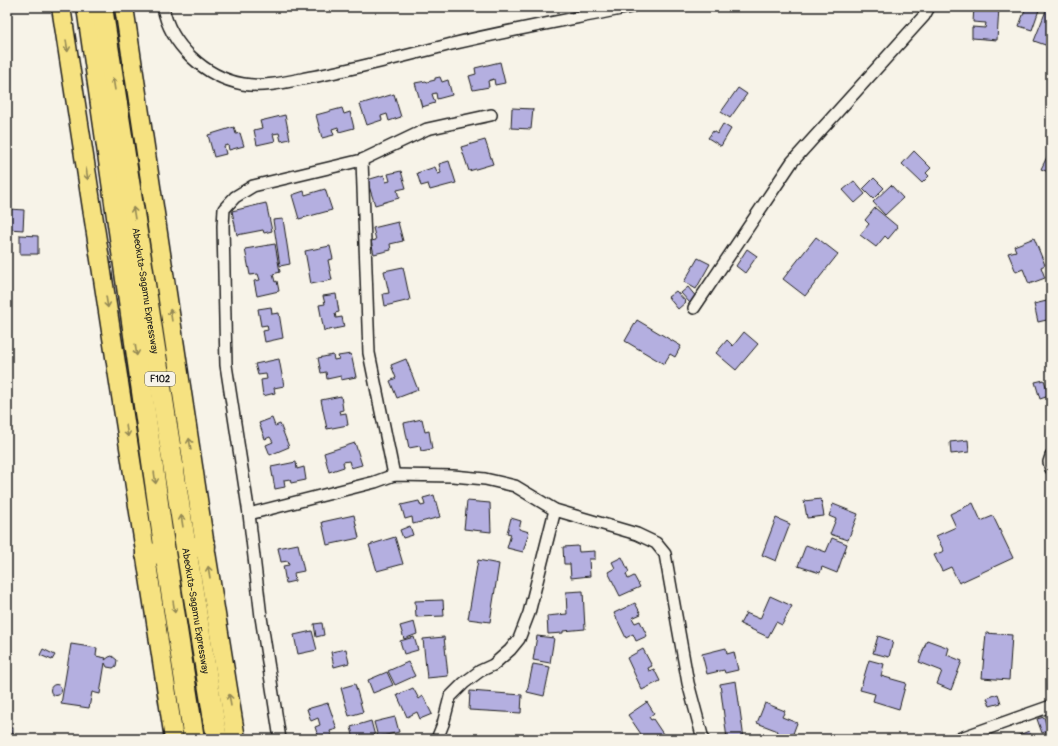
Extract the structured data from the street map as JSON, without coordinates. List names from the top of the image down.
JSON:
{
  "streets": {
    "highway": ["Abeokuta-Sagamu Expressway", "F102"]
  }
}
